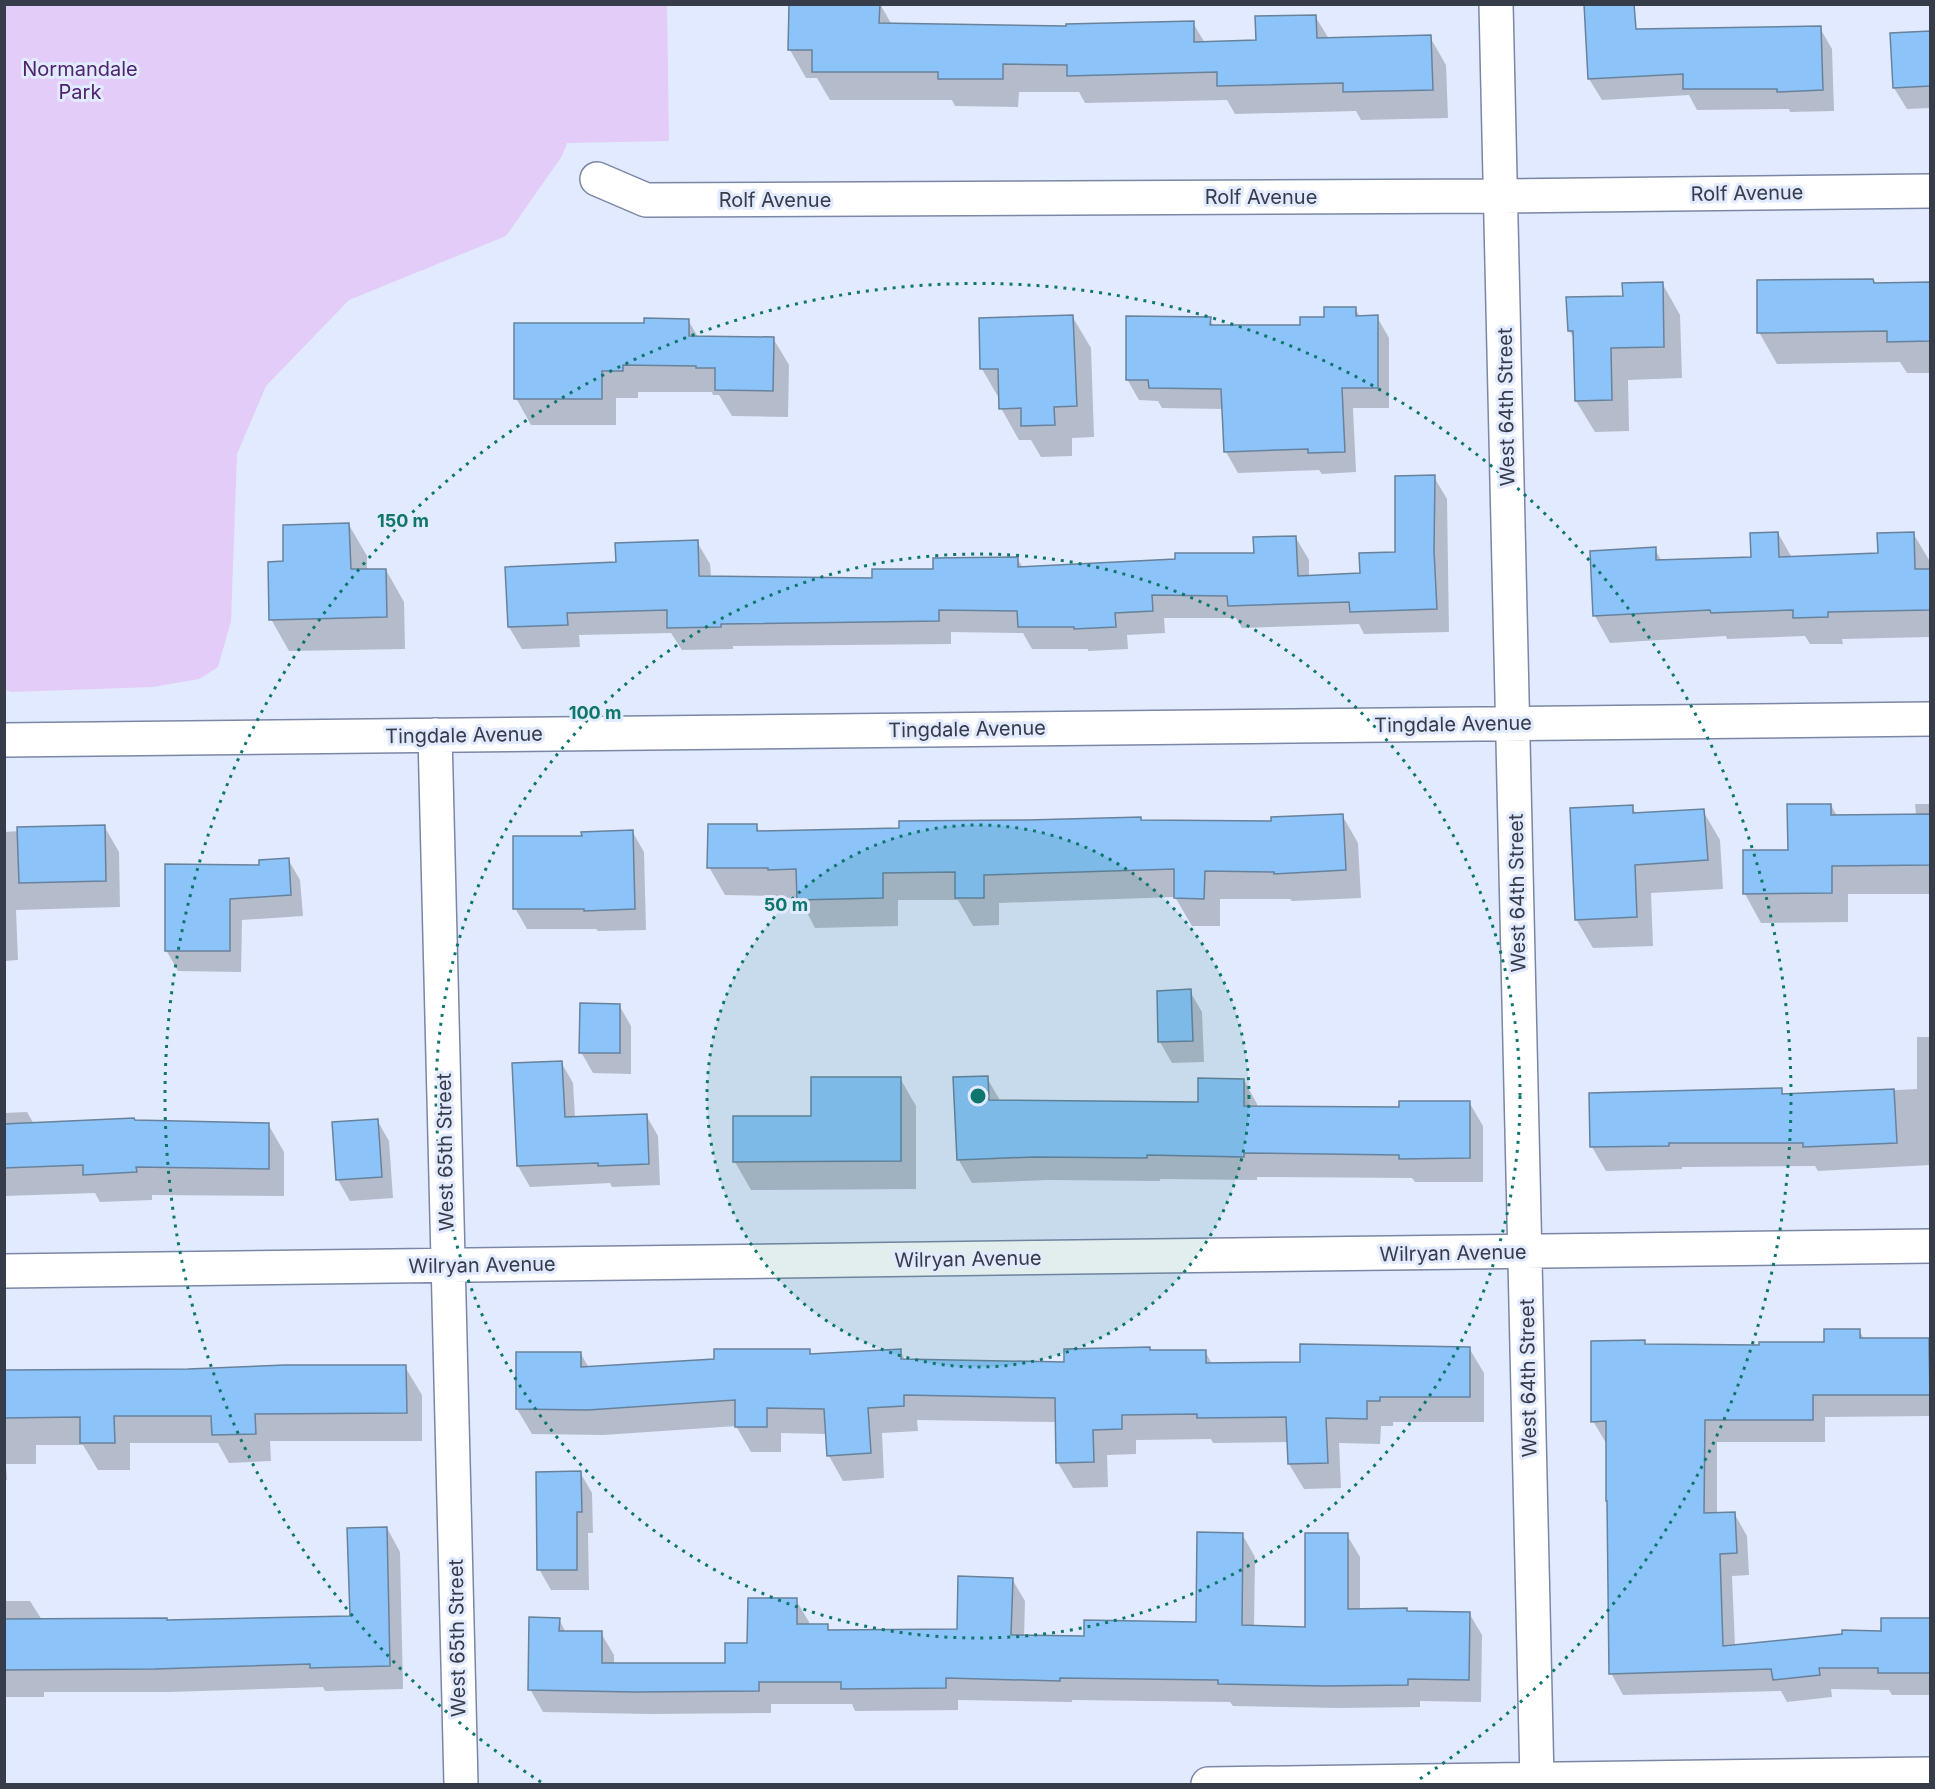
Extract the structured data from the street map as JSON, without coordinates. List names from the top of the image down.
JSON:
{
  "streets": {
    "street": [
      "Rolf Avenue",
      "West 64th Street",
      "Tingdale Avenue",
      "West 65th Street",
      "Wilryan Avenue"
    ]
  },
  "crossings": [
    ["Rolf Avenue", "West 64th Street"],
    ["West 64th Street", "Tingdale Avenue"],
    ["West 64th Street", "Wilryan Avenue"],
    ["Tingdale Avenue", "West 65th Street"],
    ["West 65th Street", "Wilryan Avenue"]
  ],
  "parks": ["Normandale Park"],
  "rings": ["150 m", "100 m", "50 m"]
}
